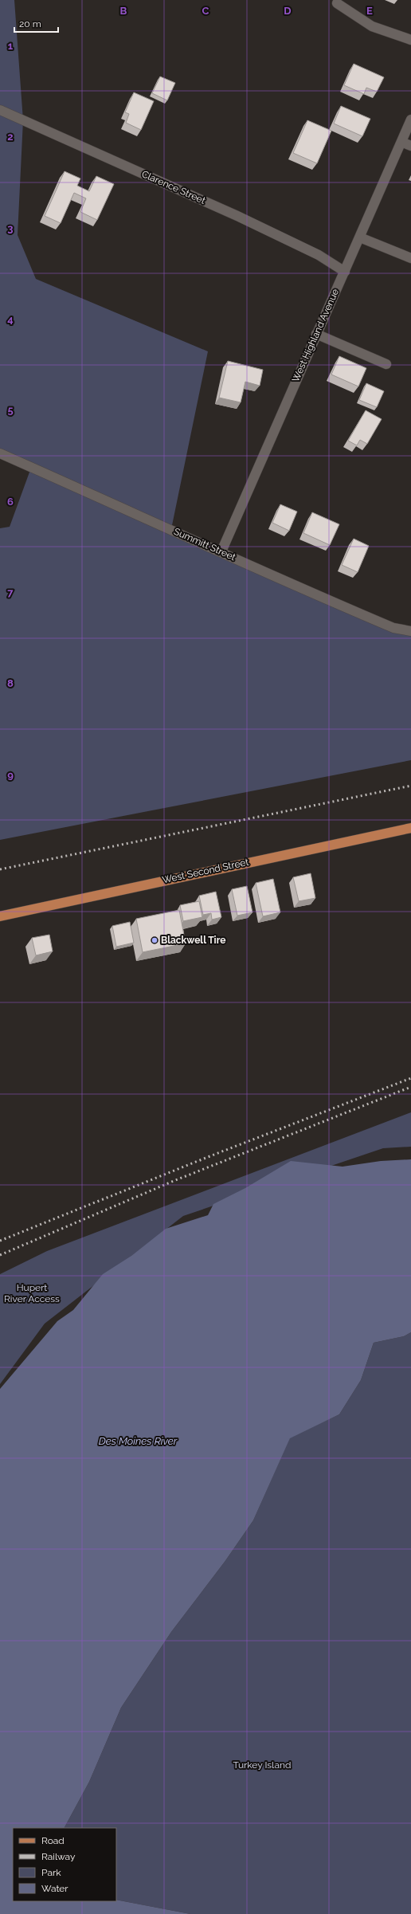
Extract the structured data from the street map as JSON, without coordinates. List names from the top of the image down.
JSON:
{
  "streets": {
    "main road": ["West Second Street"],
    "street": ["Clarence Street", "West Highland Avenue", "Summitt Street"]
  },
  "crossings": [
    ["Clarence Street", "West Highland Avenue"],
    ["West Highland Avenue", "Summitt Street"]
  ],
  "water": ["Des Moines River"],
  "parks": ["Hupert River Access", "Turkey Island"],
  "places": ["Blackwell Tire"],
  "legend": [
    "Road",
    "Railway",
    "Park",
    "Water"
  ],
  "scale_bar": "20 m",
  "grid": {
    "columns": [
      "B",
      "C",
      "D",
      "E"
    ],
    "rows": [
      "1",
      "2",
      "3",
      "4",
      "5",
      "6",
      "7",
      "8",
      "9"
    ]
  }
}
